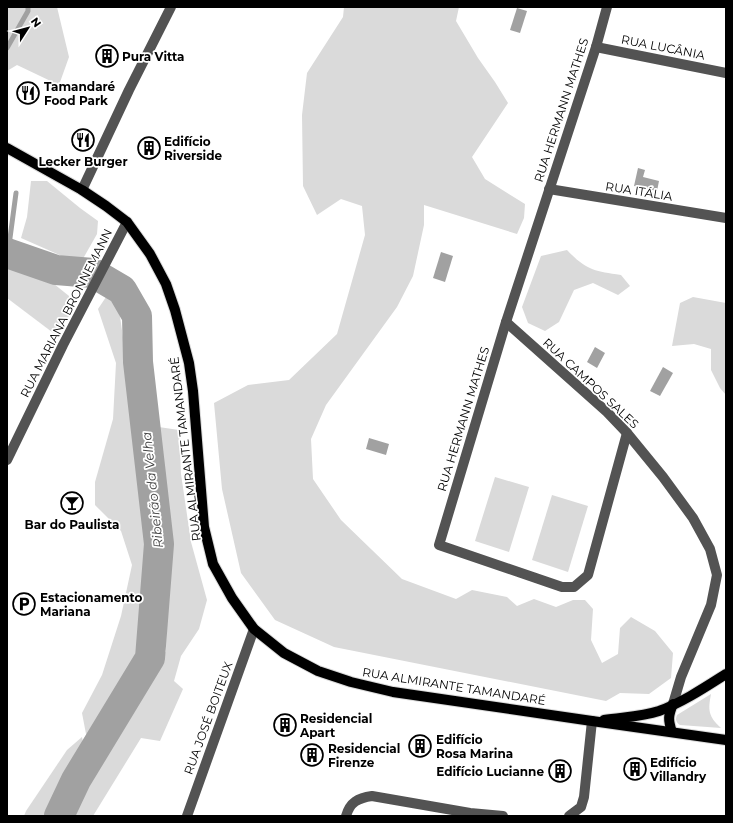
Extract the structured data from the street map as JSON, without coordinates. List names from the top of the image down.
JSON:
{
  "streets": {
    "main road": ["RUA ALMIRANTE TAMANDARÉ"],
    "street": [
      "RUA LUCÂNIA",
      "RUA HERMANN MATHES",
      "RUA ITÁLIA",
      "RUA MARIANA BRONNEMANN",
      "RUA CAMPOS SALES",
      "RUA JOSÉ BOITEUX"
    ]
  },
  "crossings": [
    ["RUA LUCÂNIA", "RUA HERMANN MATHES"],
    ["RUA HERMANN MATHES", "RUA ITÁLIA"],
    ["RUA HERMANN MATHES", "RUA CAMPOS SALES"],
    ["RUA MARIANA BRONNEMANN", "RUA ALMIRANTE TAMANDARÉ"],
    ["RUA CAMPOS SALES", "RUA ALMIRANTE TAMANDARÉ"],
    ["RUA ALMIRANTE TAMANDARÉ", "RUA JOSÉ BOITEUX"]
  ],
  "water": ["Ribeirão da Velha"],
  "places": {
    "building": [
      "Pura Vitta",
      "Edifício Riverside",
      "Residencial Apart",
      "Edifício Rosa Marina",
      "Residencial Firenze",
      "Edifício Villandry",
      "Edifício Lucianne"
    ],
    "restaurant": ["Tamandaré Food Park", "Lecker Burger"],
    "bar": ["Bar do Paulista"],
    "parking": ["Estacionamento Mariana"]
  },
  "north": "top right"
}
